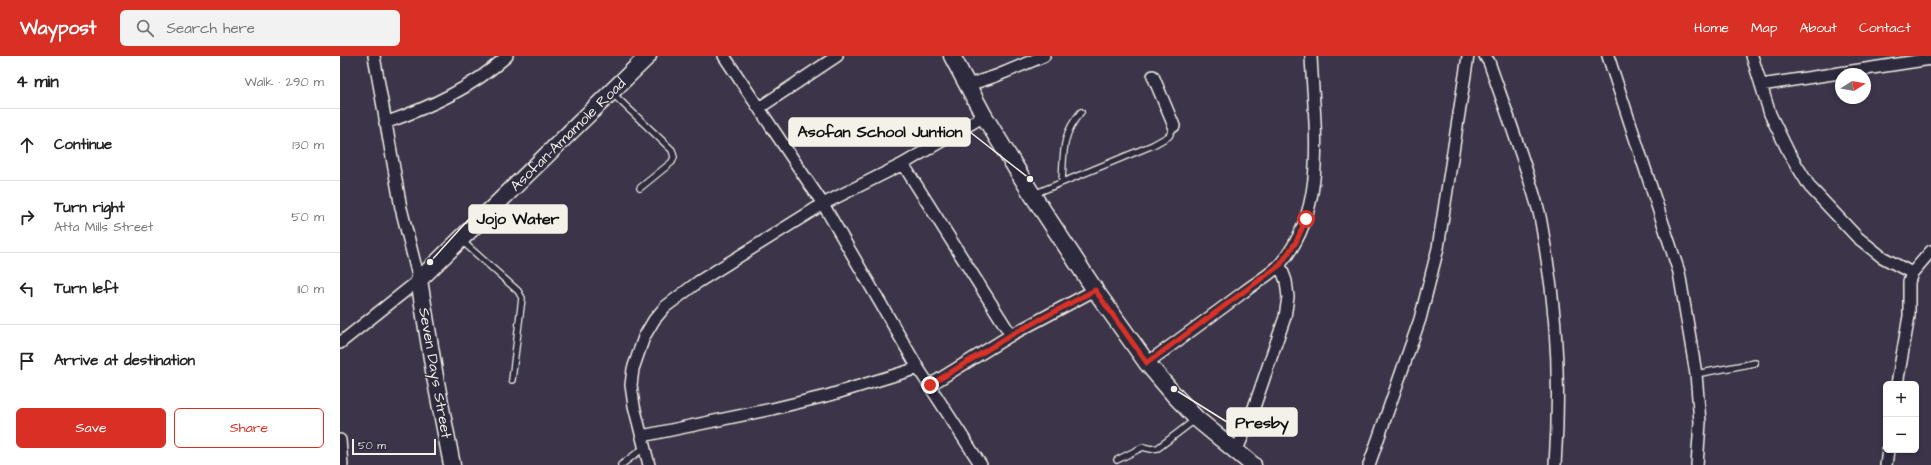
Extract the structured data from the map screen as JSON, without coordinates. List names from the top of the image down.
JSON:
{
  "streets": {
    "main road": ["Asofan-Amamole Road", "Seven Days Street"]
  },
  "crossings": [
    ["Asofan-Amamole Road", "Seven Days Street"]
  ],
  "places": ["Asofan School Juntion", "Jojo Water", "Presby"],
  "scale_bar": "50 m",
  "north": "right",
  "page": {
    "header": "Waypost",
    "search": "Search here",
    "nav": [
      "Home",
      "Map",
      "About",
      "Contact"
    ],
    "heading": ["4 min", "Walk · 290 m"],
    "list": [
      ["Continue", "130 m"],
      ["Turn right", "Atta Mills Street", "50 m"],
      ["Turn left", "110 m"],
      "Arrive at destination"
    ],
    "map_buttons": ["+", "−"],
    "buttons": ["Save", "Share"],
    "scale": "50 m"
  }
}
